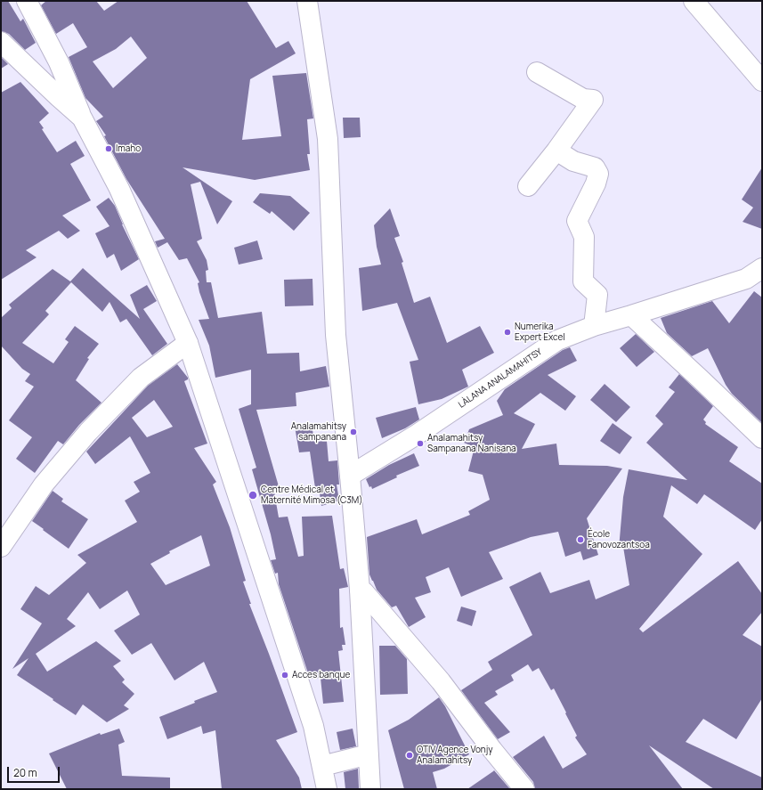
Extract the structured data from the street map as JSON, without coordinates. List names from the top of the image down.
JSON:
{
  "streets": {
    "main road": ["LÀLANA ANALAMAHITSY"]
  },
  "places": [
    "Imaho",
    "Numerika Expert Excel",
    "Analamahitsy sampanana",
    "Analamahitsy Sampanana Nanisana",
    "Centre Médical et Maternité Mimosa (C3M)",
    "École Fanovozantsoa",
    "Acces banque",
    "OTIV Agence Vonjy Analamahitsy"
  ],
  "scale_bar": "20 m"
}
